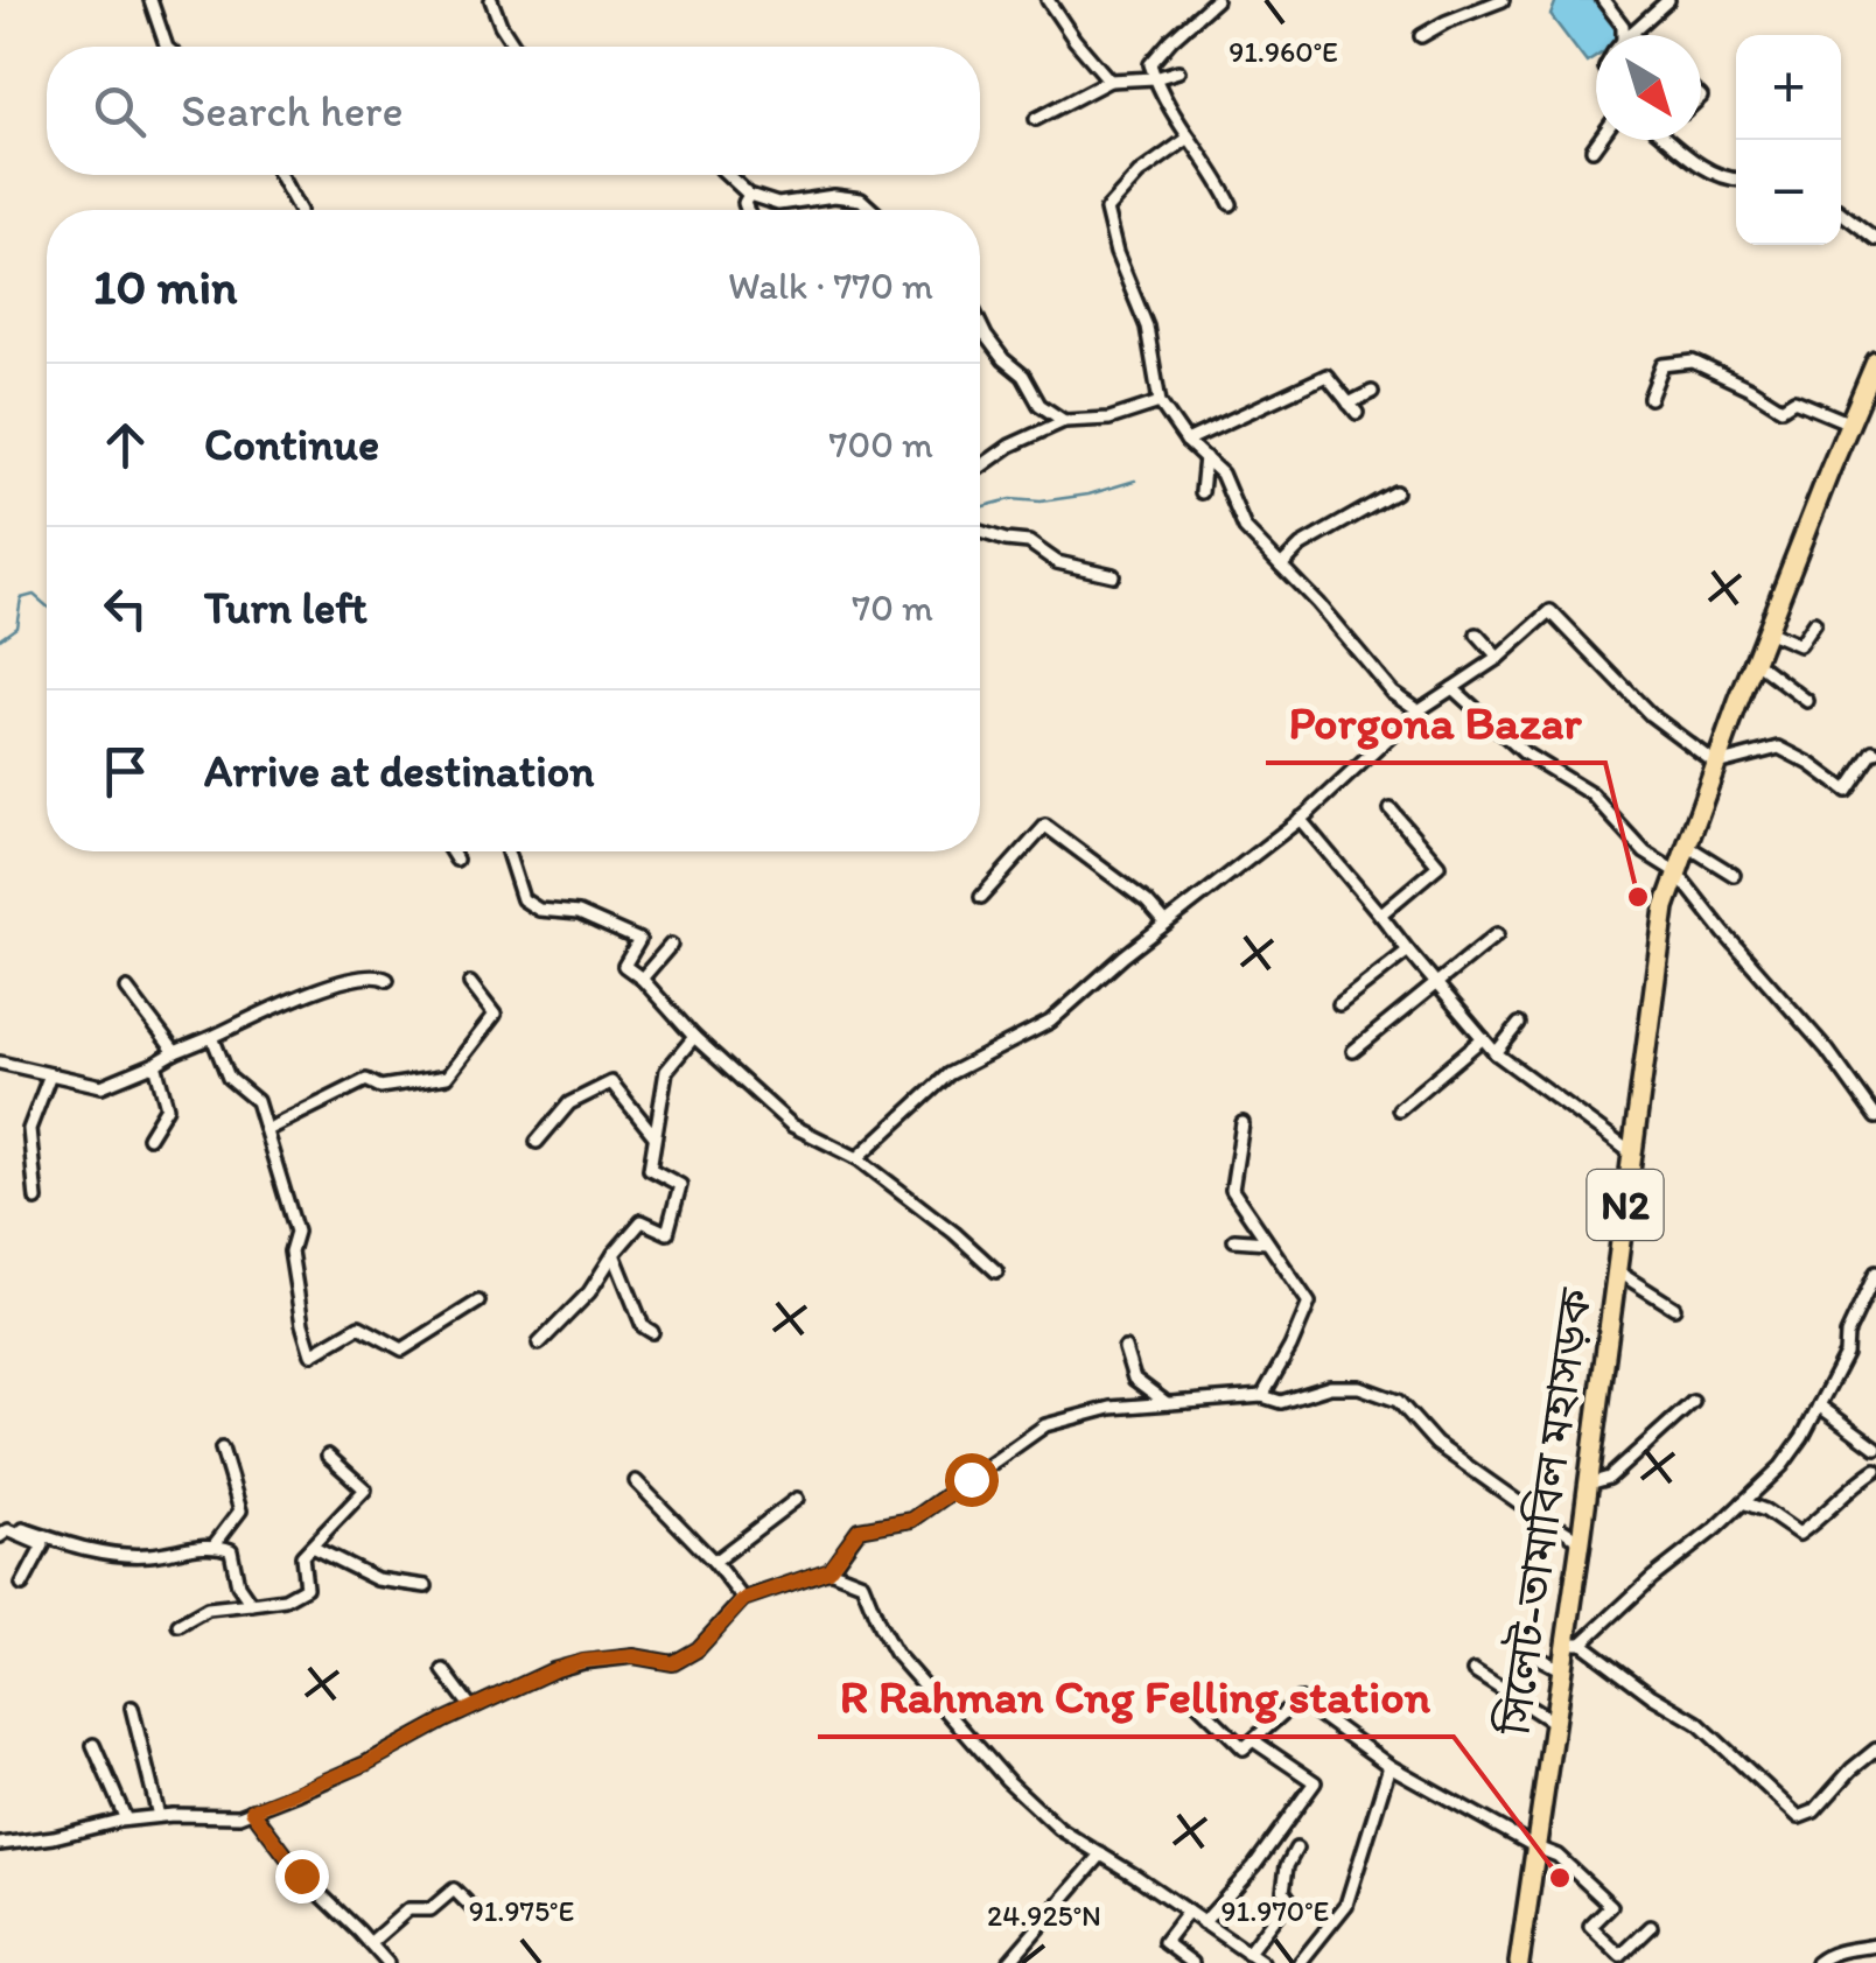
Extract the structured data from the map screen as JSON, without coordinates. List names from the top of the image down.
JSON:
{
  "streets": {
    "highway": ["N2", "সিলেট-তামাবিল মহাসড়ক"]
  },
  "crossings": [
    ["N2", "সিলেট-তামাবিল মহাসড়ক"]
  ],
  "places": ["Porgona Bazar", "R Rahman Cng Felling station"],
  "north": "bottom right",
  "page": {
    "map_buttons": ["+", "−"],
    "search": "Search here",
    "heading": ["10 min", "Walk · 770 m"],
    "list": [
      ["Continue", "700 m"],
      ["Turn left", "70 m"],
      "Arrive at destination"
    ]
  },
  "coordinates": [
    "91.960°E",
    "91.975°E",
    "91.970°E",
    "24.925°N"
  ]
}
